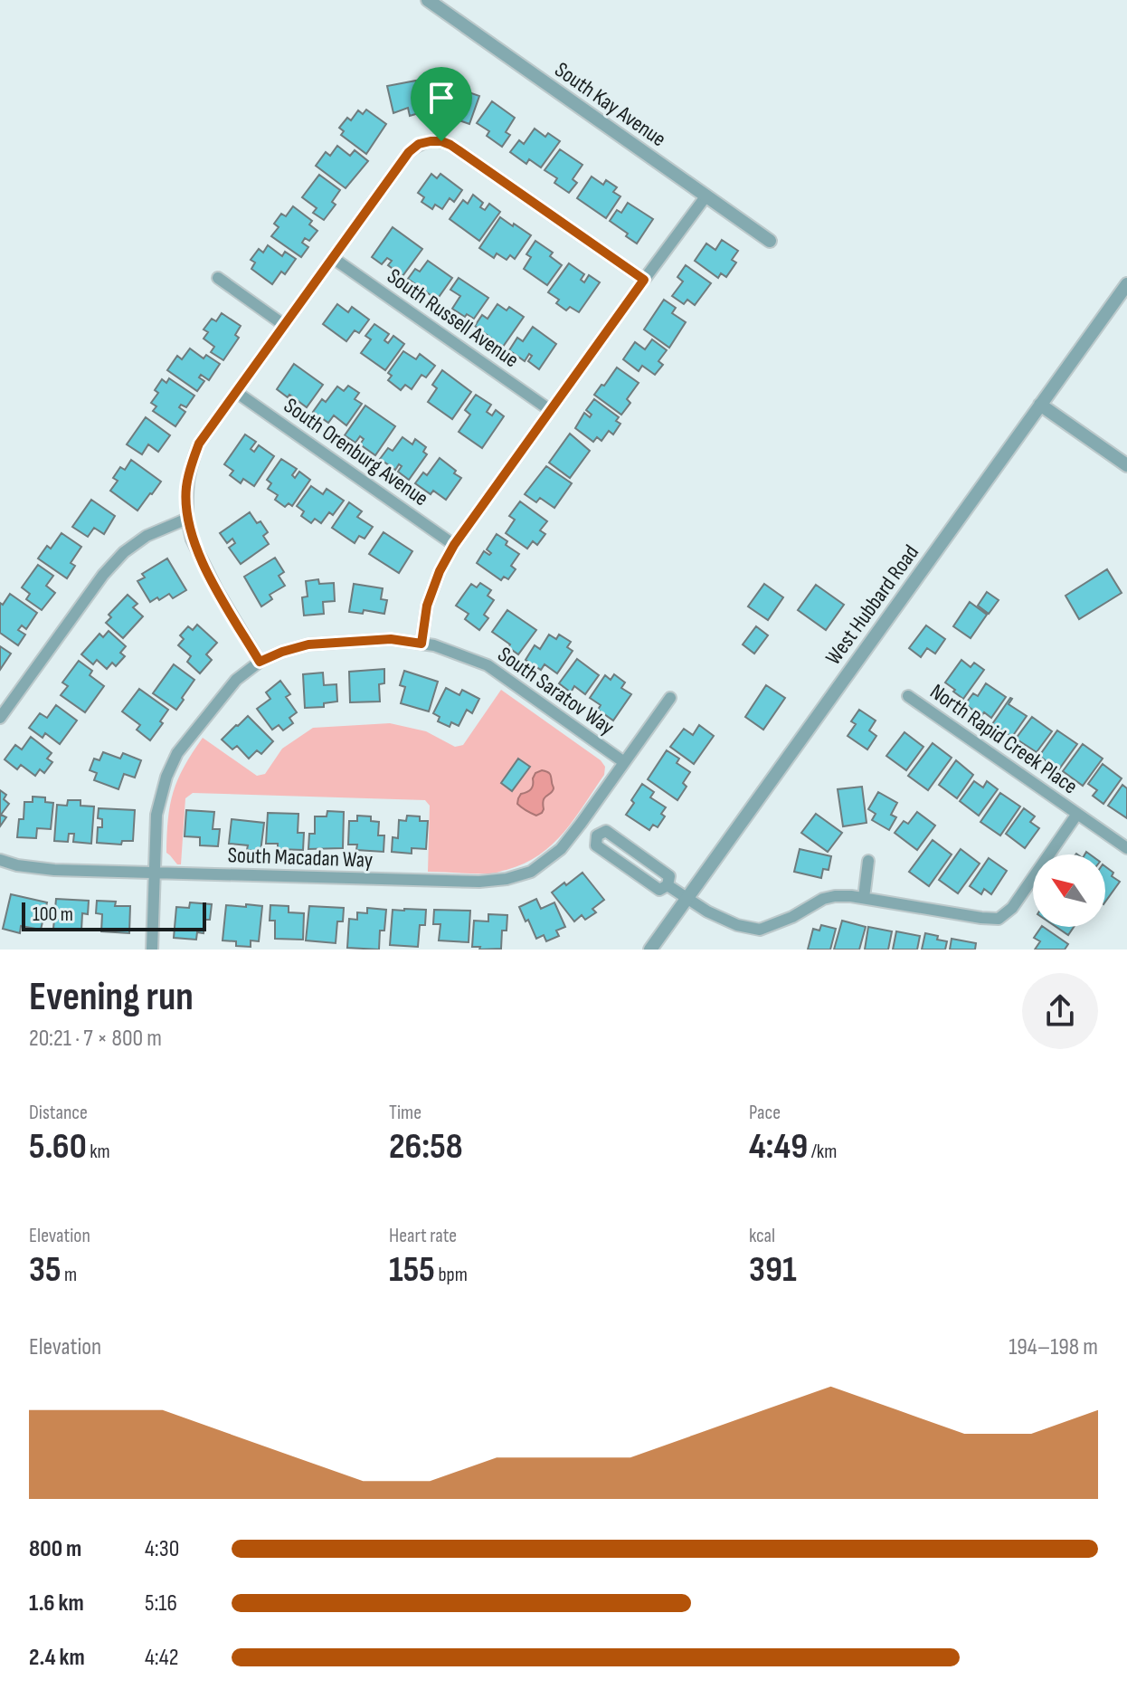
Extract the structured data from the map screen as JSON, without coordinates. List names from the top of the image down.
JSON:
{
  "streets": {
    "street": [
      "South Kay Avenue",
      "South Russell Avenue",
      "South Orenburg Avenue",
      "West Hubbard Road",
      "South Saratov Way",
      "North Rapid Creek Place",
      "South Macadan Way"
    ]
  },
  "crossings": [
    ["South Saratov Way", "South Macadan Way"]
  ],
  "scale_bar": "100 m",
  "north": "top left",
  "page": {
    "scale": "100 m",
    "heading": ["Evening run", "20:21 · 7 × 800 m"],
    "stats": [
      ["Distance", "5.60 km"],
      ["Time", "26:58"],
      ["Pace", "4:49 /km"],
      ["Elevation", "35 m"],
      ["Heart rate", "155 bpm"],
      ["kcal", "391"]
    ],
    "chart": ["Elevation", "194–198 m"],
    "list": [
      {
        "name": "800 m",
        "note": "4:30"
      },
      {
        "name": "1.6 km",
        "note": "5:16"
      },
      {
        "name": "2.4 km",
        "note": "4:42"
      }
    ]
  }
}
